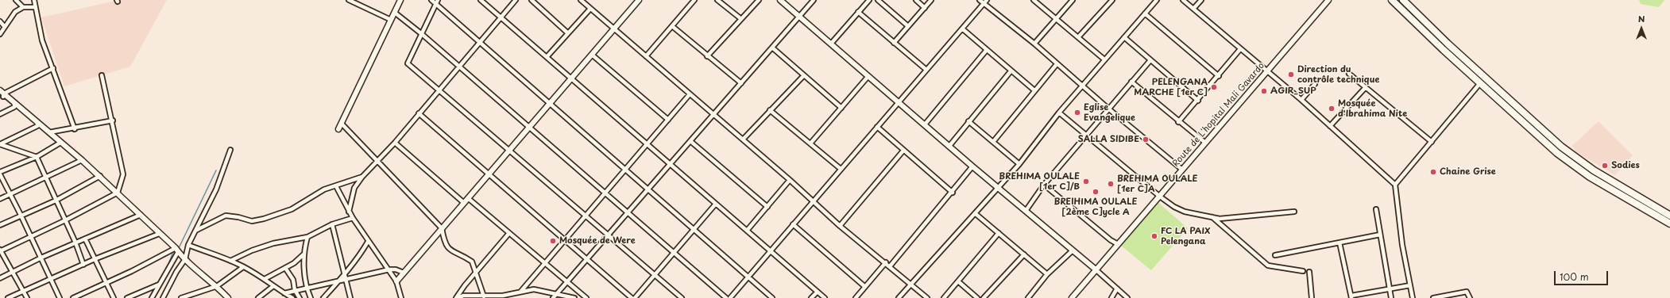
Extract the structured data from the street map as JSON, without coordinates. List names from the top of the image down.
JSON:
{
  "streets": {
    "street": ["Route de L'hopital Mali Gavardo"]
  },
  "places": [
    "Direction du contrôle technique",
    "PELENGANA MARCHE [1er C]",
    "AGIR_SUP",
    "Mosquée d'Ibrahima Nite",
    "Eglise Evangelique",
    "SALLA SIDIBE",
    "Sodies",
    "Chaine Grise",
    "BREHIMA OULALE [1er C]/B",
    "BREHIMA OULALE [1er C]A",
    "BREIHIMA OULALE [2ème C]ycle A",
    "FC LA PAIX Pelengana",
    "Mosquée de Were"
  ],
  "scale_bar": "100 m",
  "north": "top"
}
